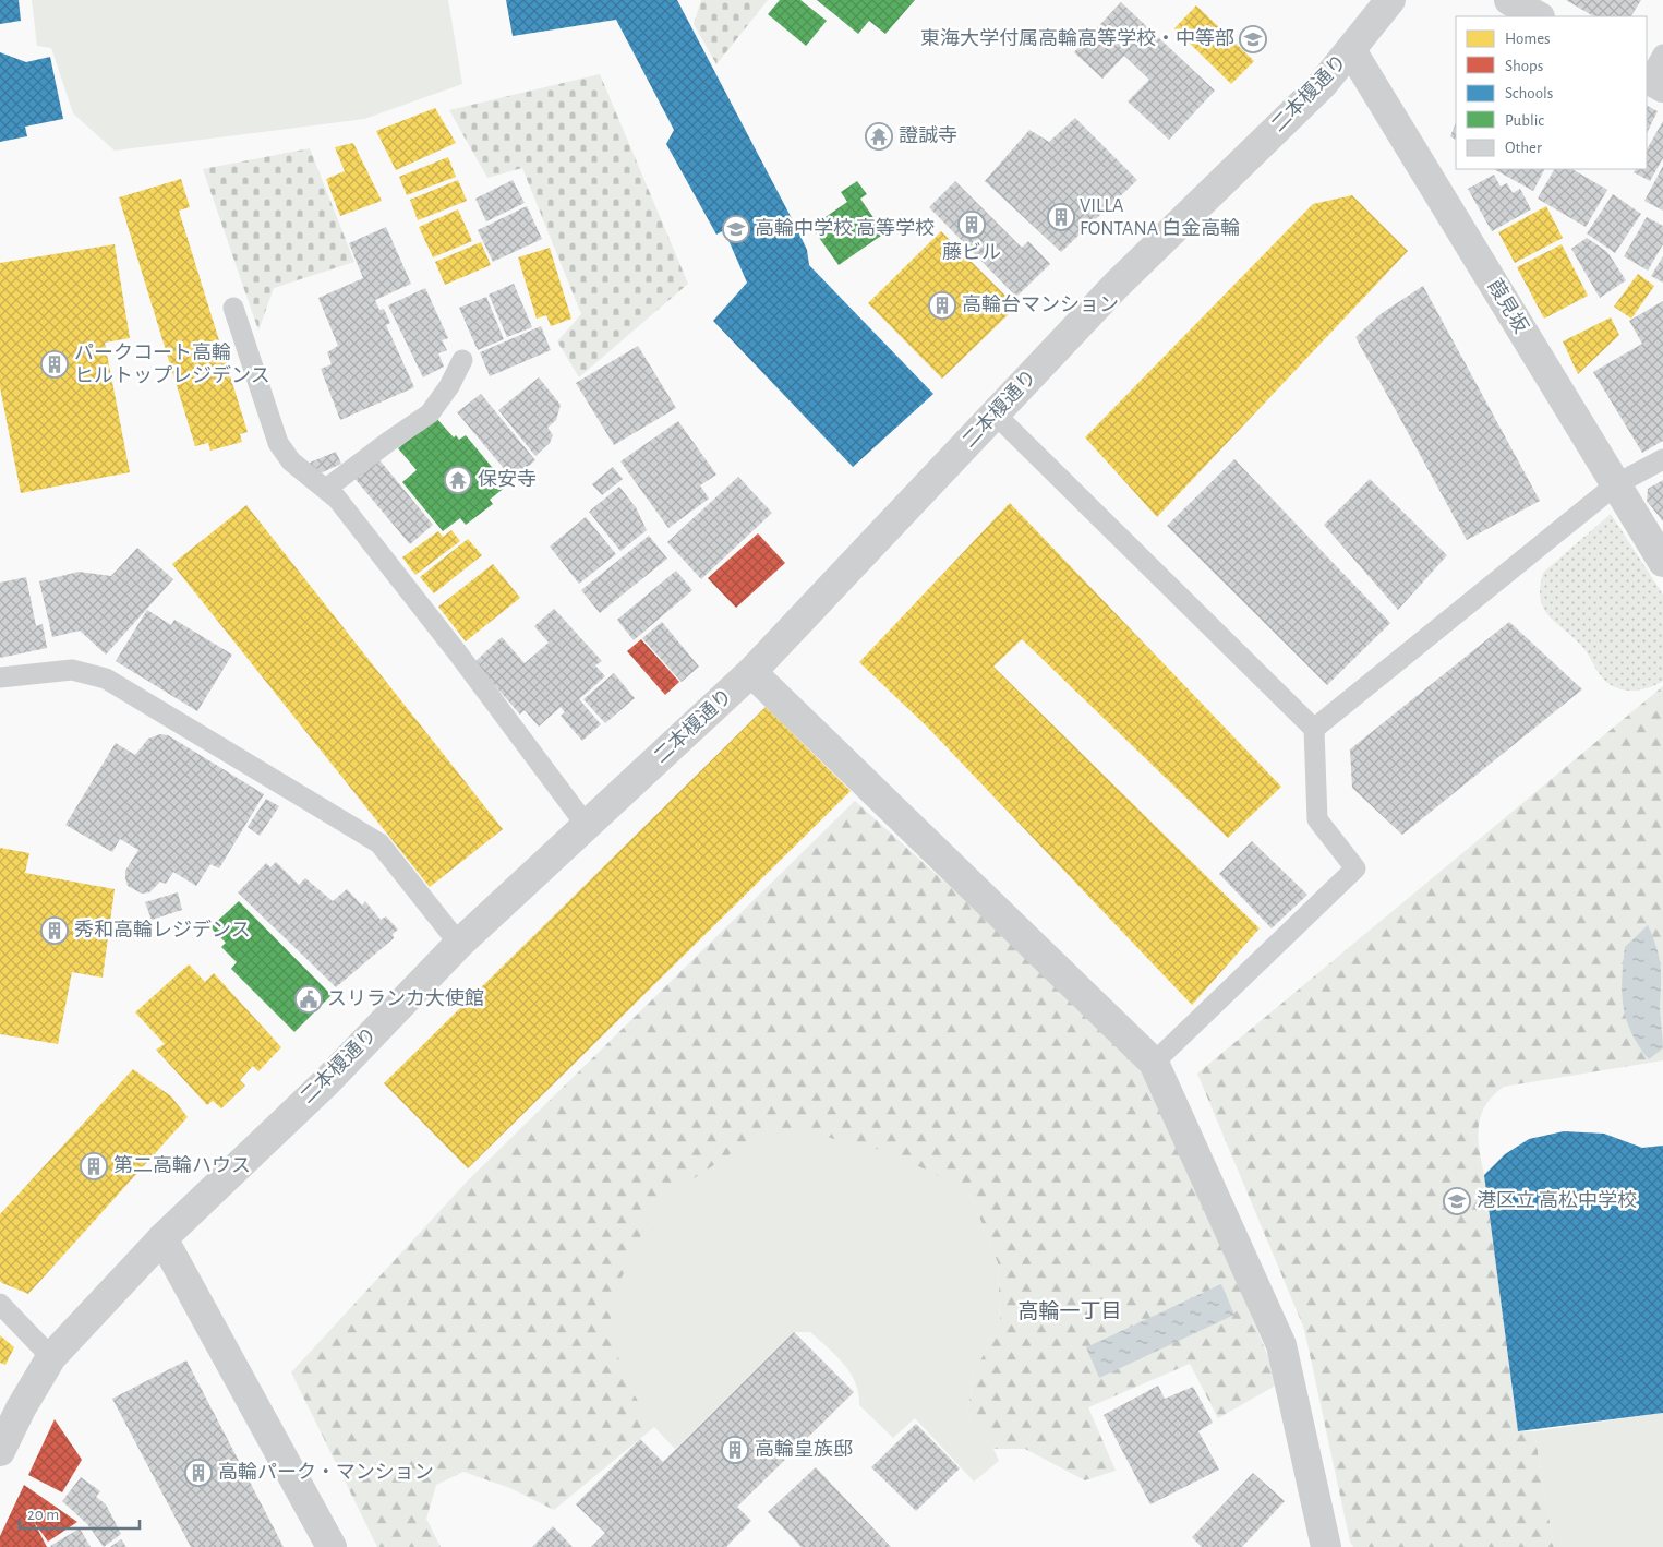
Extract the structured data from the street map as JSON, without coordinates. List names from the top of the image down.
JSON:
{
  "streets": {
    "street": ["二本榎通り", "葭見坂"]
  },
  "crossings": [
    ["二本榎通り", "葭見坂"]
  ],
  "districts": ["高輪一丁目"],
  "places": {
    "school or university": ["東海大学付属高輪高等学校・中等部", "高輪中学校 高等学校", "港区立 高松中学校"],
    "temple": ["證誠寺", "保安寺"],
    "building": [
      "VILLA FONTANA 白金高輪",
      "藤ビル",
      "高輪台マンション",
      "パークコート高輪 ヒルトップレジデンス",
      "秀和高輪レジデンス",
      "第二高輪ハウス",
      "高輪皇族邸",
      "高輪パーク・マンション"
    ],
    "public building": ["スリランカ大使館"]
  },
  "legend": [
    "Homes",
    "Shops",
    "Schools",
    "Public",
    "Other"
  ],
  "scale_bar": "20 m"
}
